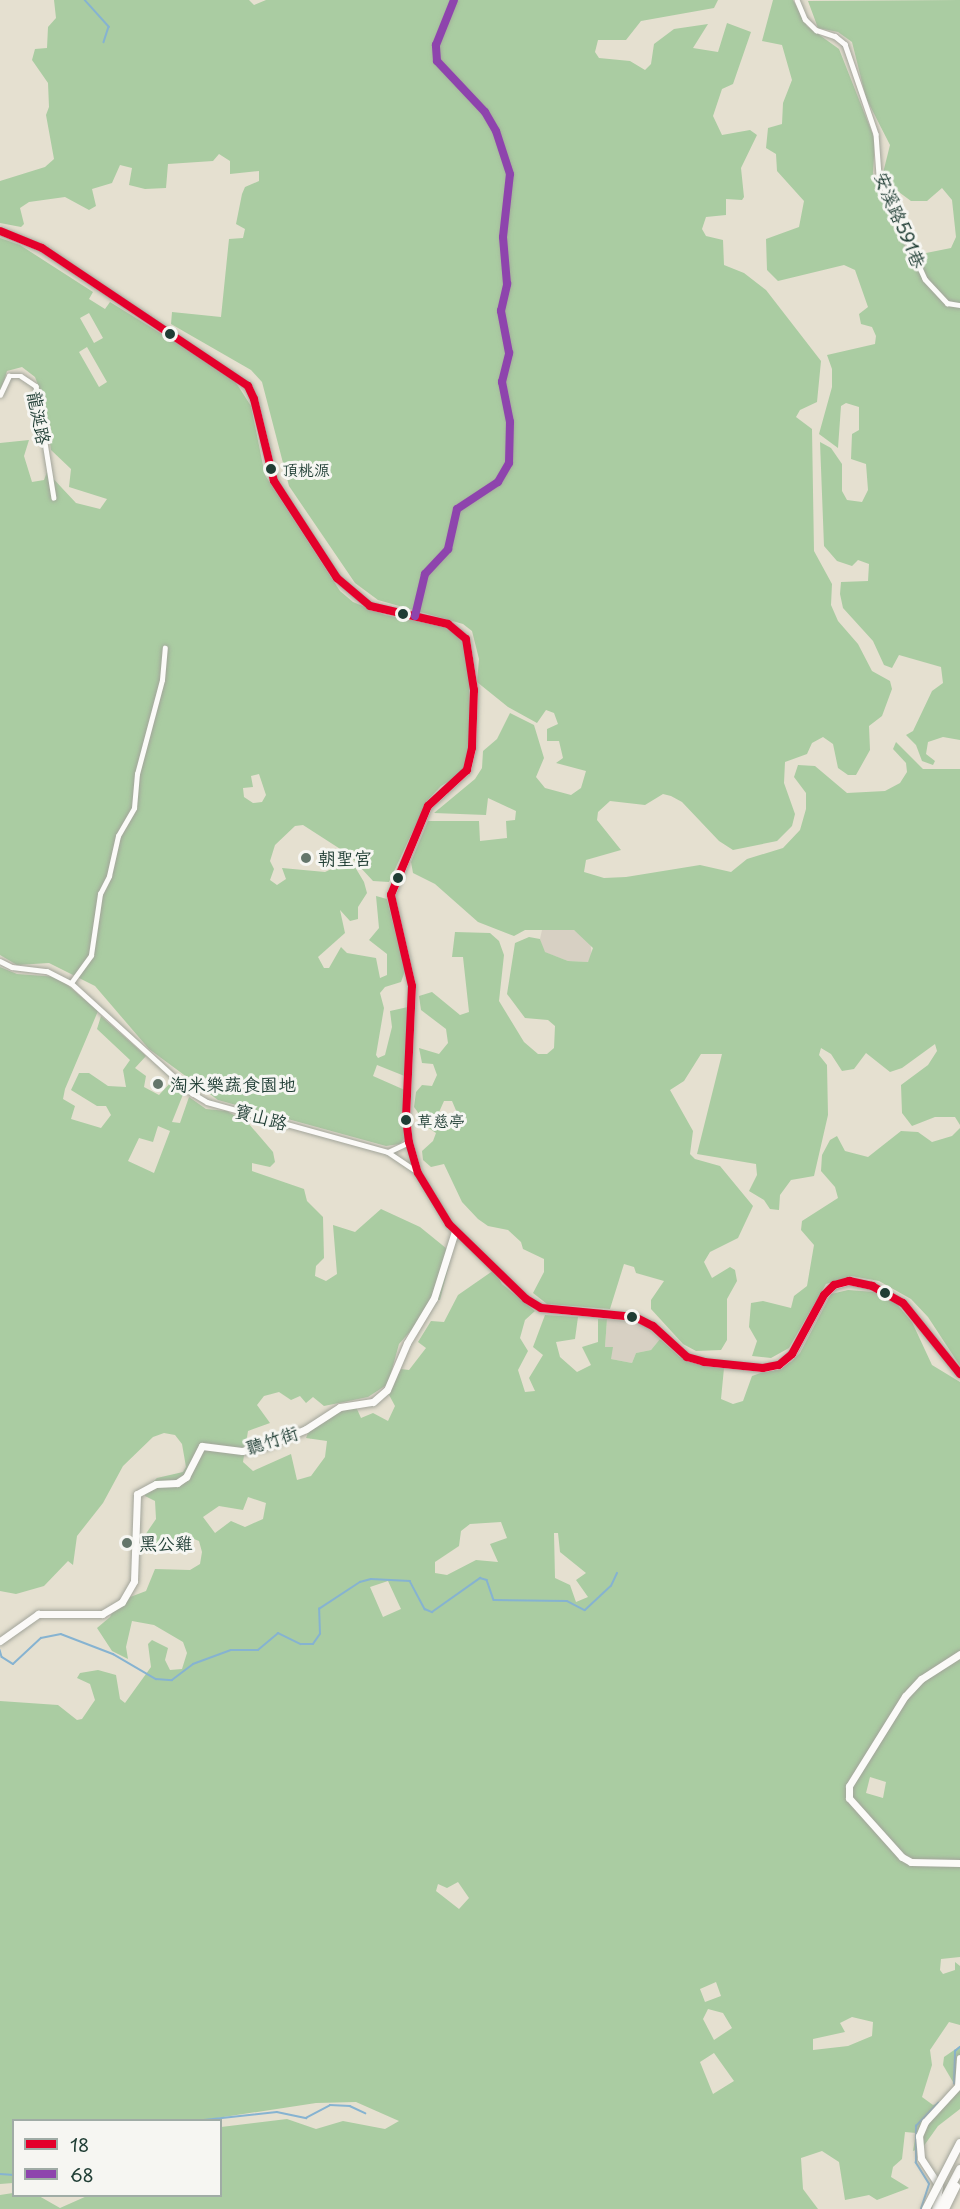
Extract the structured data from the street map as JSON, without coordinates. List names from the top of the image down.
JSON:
{
  "streets": {
    "main road": ["聽竹街"],
    "street": ["安溪路591巷", "龍涎路", "寶山路"]
  },
  "places": [
    "頂桃源",
    "朝聖宮",
    "淘米樂蔬食園地",
    "草慈亭",
    "黑公雞"
  ],
  "lines": ["transit line 68", "transit line 18"],
  "legend": ["18", "68"]
}
